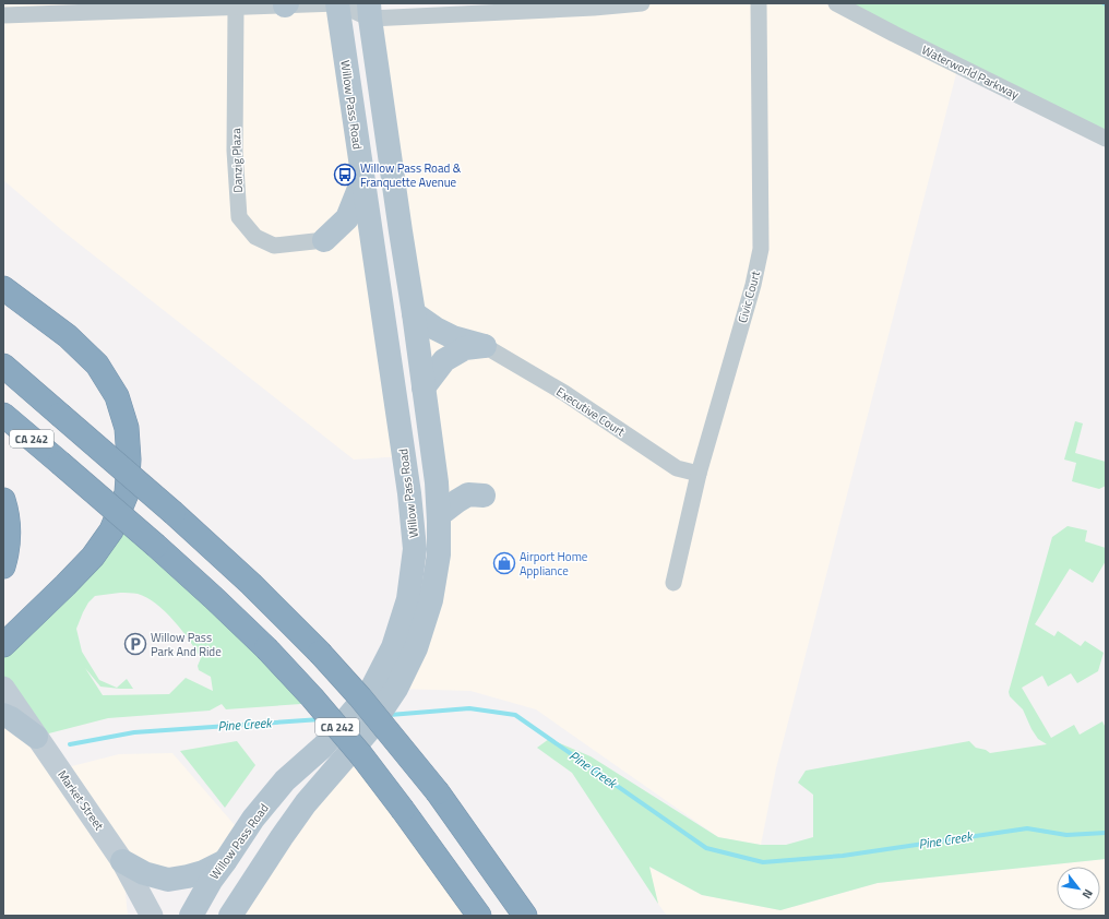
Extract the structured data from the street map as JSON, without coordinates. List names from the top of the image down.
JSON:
{
  "streets": {
    "highway": ["CA 242"],
    "main road": ["Willow Pass Road", "Market Street"],
    "street": [
      "Waterworld Parkway",
      "Danzig Plaza",
      "Civic Court",
      "Executive Court"
    ]
  },
  "crossings": [
    ["Civic Court", "Executive Court"]
  ],
  "water": ["Pine Creek"],
  "places": {
    "bus stop": ["Willow Pass Road & Franquette Avenue"],
    "shop": ["Airport Home Appliance"],
    "parking": ["Willow Pass Park And Ride"]
  },
  "north": "bottom right"
}
